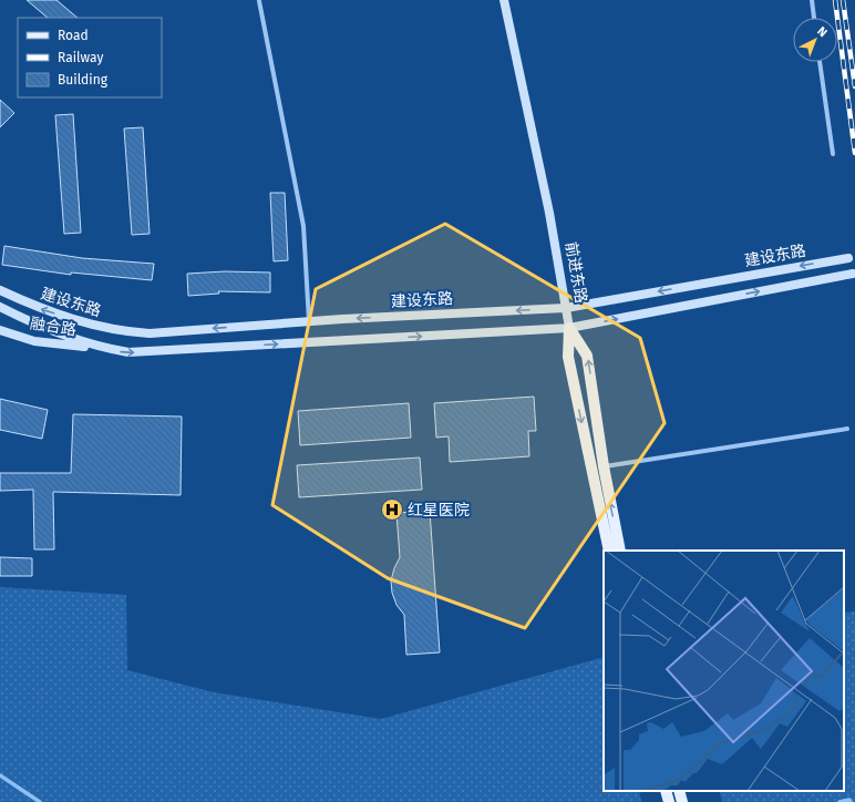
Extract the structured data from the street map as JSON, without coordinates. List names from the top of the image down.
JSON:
{
  "streets": {
    "main road": ["建设东路", "前进东路", "融合路"]
  },
  "crossings": [
    ["建设东路", "前进东路"],
    ["建设东路", "融合路"]
  ],
  "places": {
    "hospital": ["红星医院"]
  },
  "legend": ["Road", "Railway", "Building"],
  "north": "top right"
}
